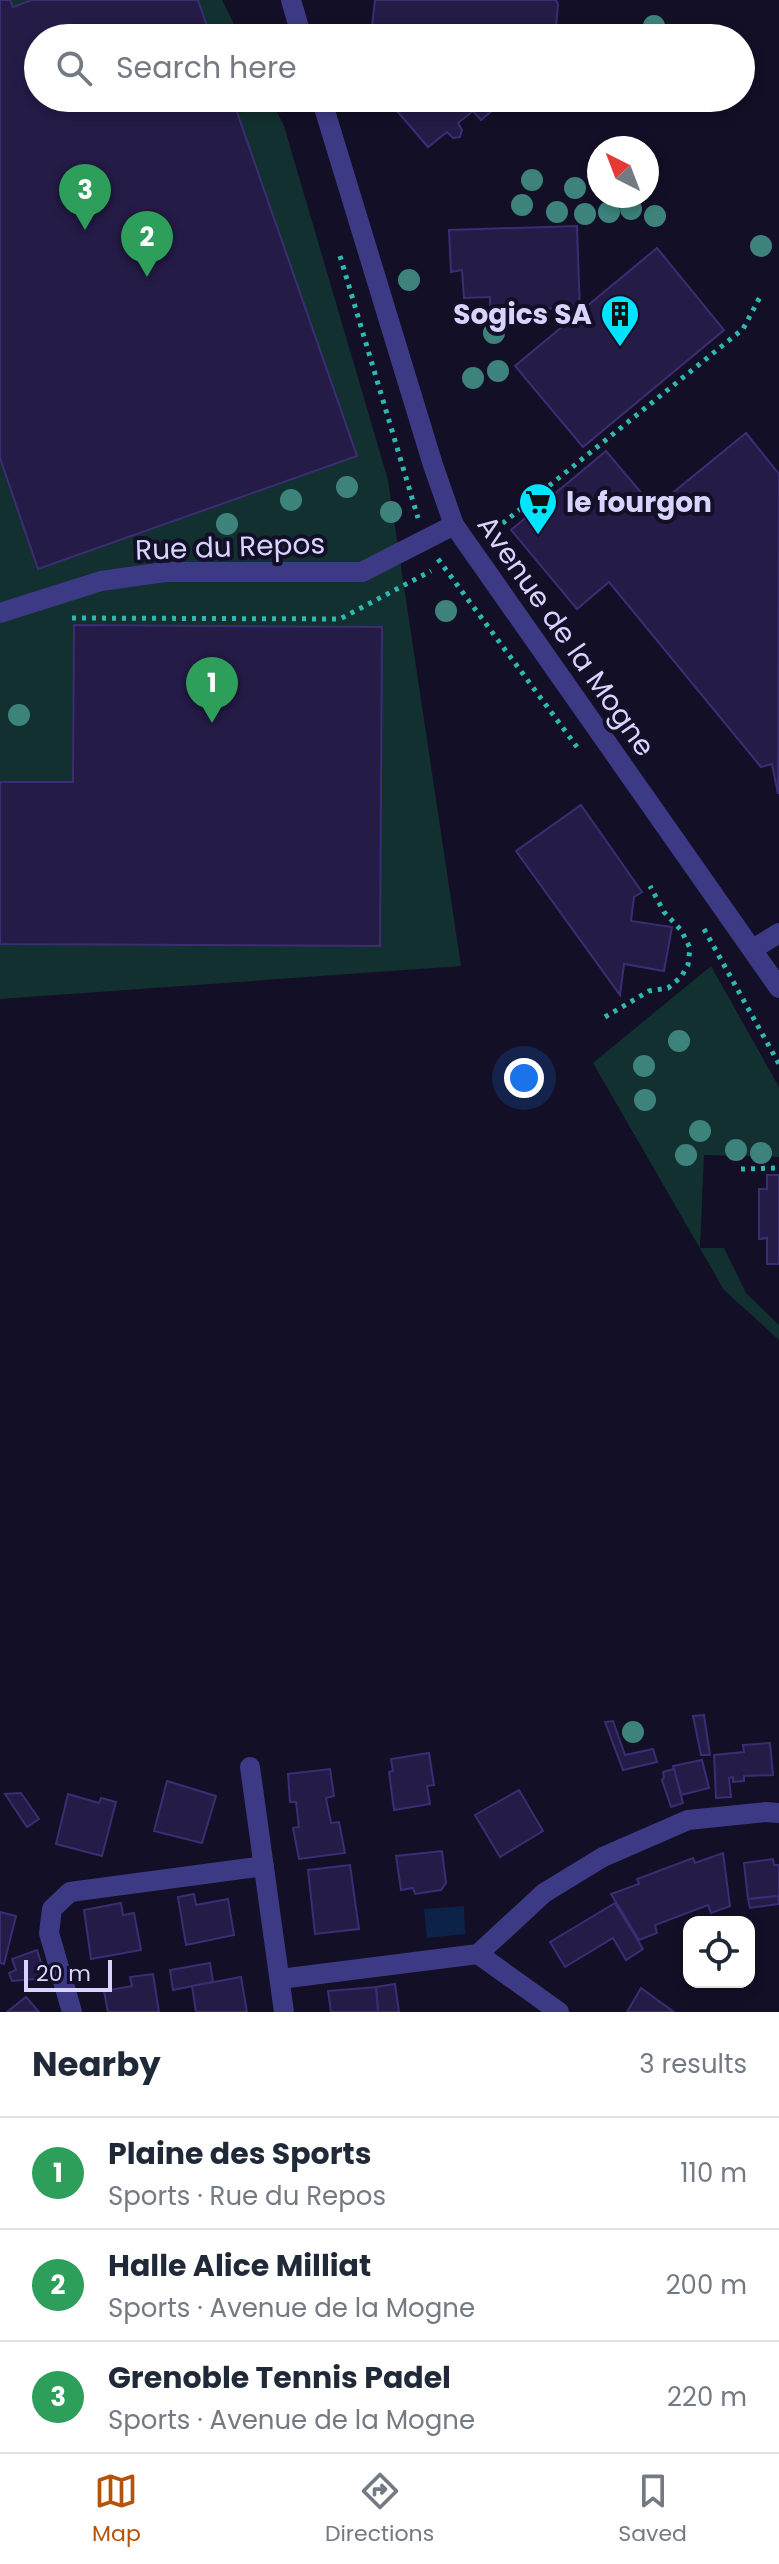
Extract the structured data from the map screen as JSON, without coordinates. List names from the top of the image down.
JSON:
{
  "streets": {
    "street": ["Rue du Repos", "Avenue de la Mogne"]
  },
  "crossings": [
    ["Rue du Repos", "Avenue de la Mogne"]
  ],
  "places": {
    "building": ["Sogics SA"],
    "supermarket": ["le fourgon"]
  },
  "scale_bar": "20 m",
  "north": "top left",
  "page": {
    "search": "Search here",
    "pins": ["3", "2", "1"],
    "scale": "20 m",
    "heading": ["Nearby", "3 results"],
    "list": [
      {
        "mark": "1",
        "name": "Plaine des Sports",
        "note": "Sports · Rue du Repos",
        "value": "110 m"
      },
      {
        "mark": "2",
        "name": "Halle Alice Milliat",
        "note": "Sports · Avenue de la Mogne",
        "value": "200 m"
      },
      {
        "mark": "3",
        "name": "Grenoble Tennis Padel",
        "note": "Sports · Avenue de la Mogne",
        "value": "220 m"
      }
    ],
    "nav": ["Map", "Directions", "Saved"]
  }
}
